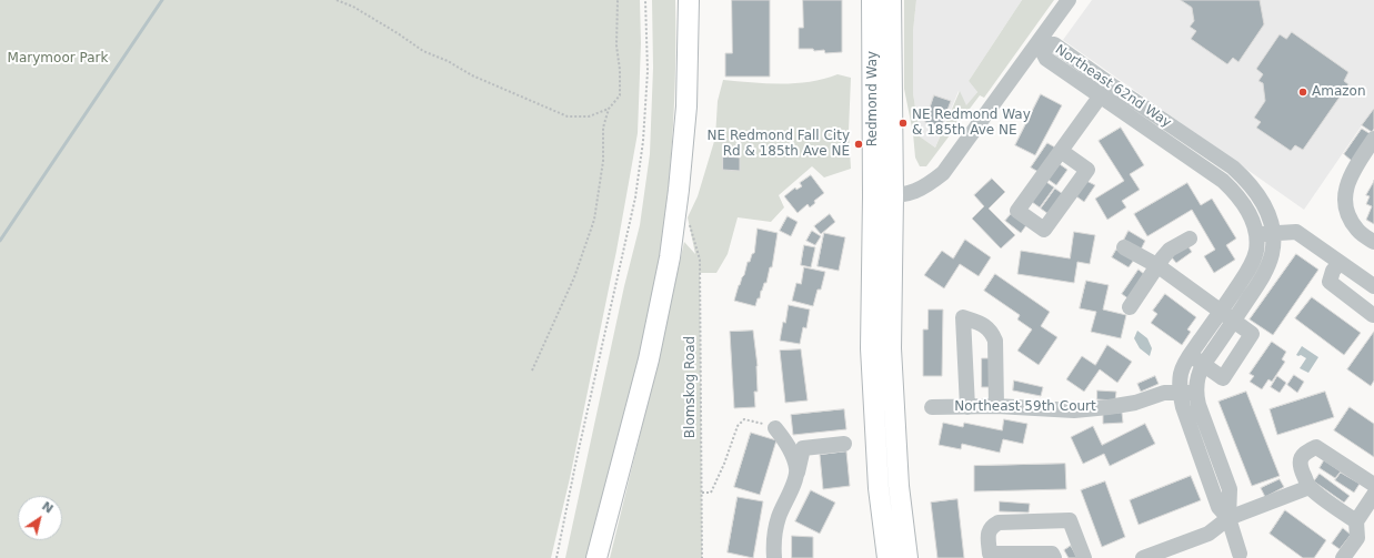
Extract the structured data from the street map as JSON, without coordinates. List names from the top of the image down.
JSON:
{
  "streets": {
    "main road": ["Redmond Way"],
    "street": ["Northeast 62nd Way", "Northeast 59th Court"],
    "path": ["Blomskog Road"]
  },
  "parks": ["Marymoor Park"],
  "places": ["Amazon", "NE Redmond Way & 185th Ave NE", "NE Redmond Fall City Rd & 185th Ave NE"],
  "north": "top right"
}
